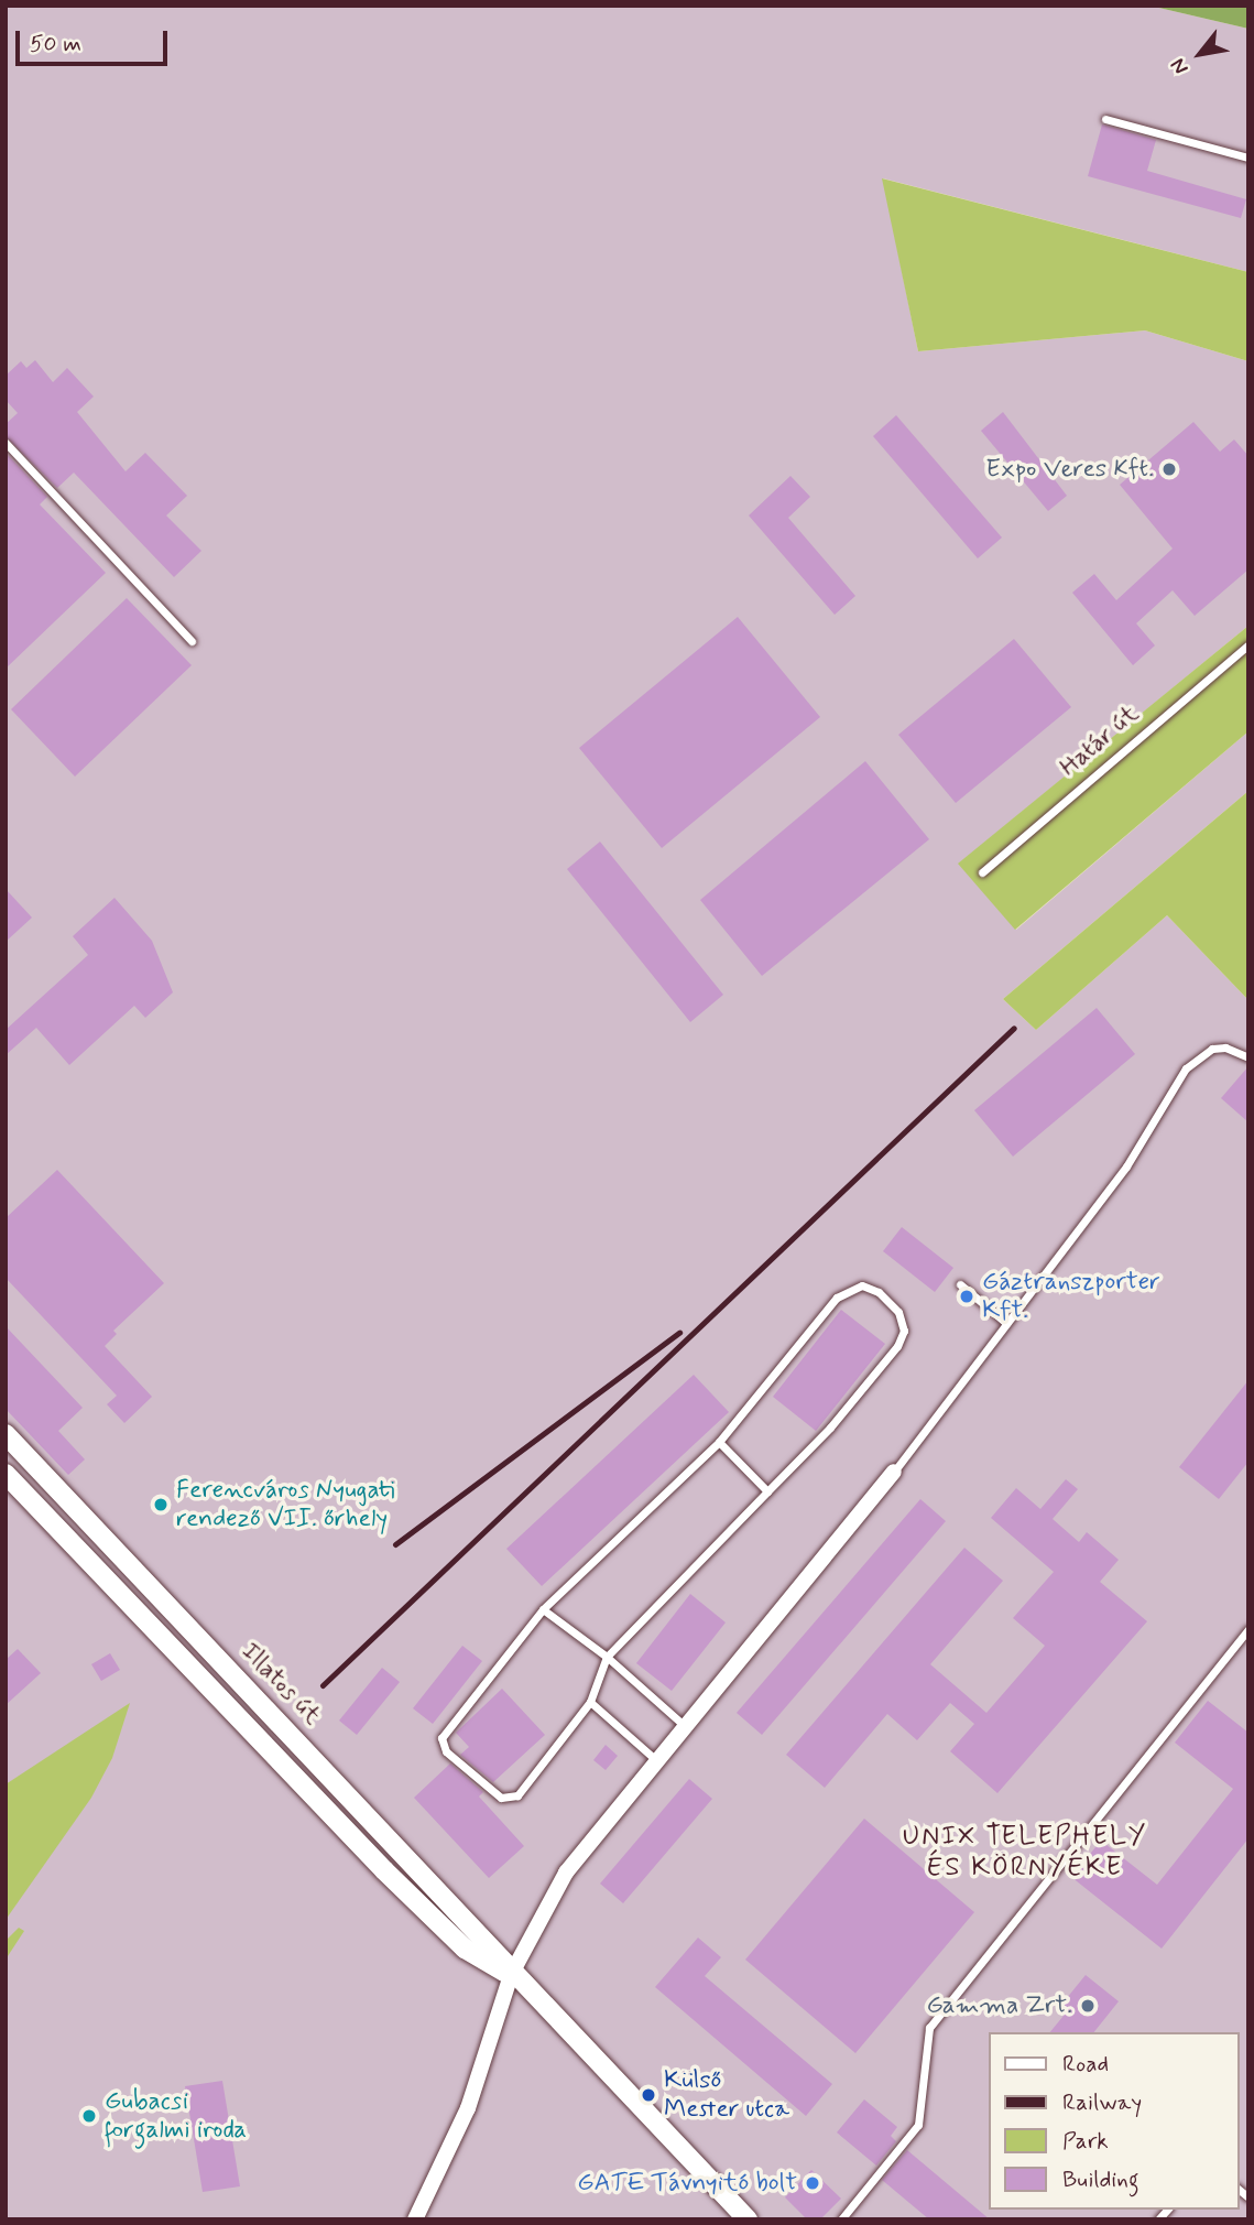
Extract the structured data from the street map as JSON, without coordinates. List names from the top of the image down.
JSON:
{
  "streets": {
    "street": ["Illatos út"],
    "lane": ["Határ út"]
  },
  "districts": ["UNIX TELEPHELY ÉS KÖRNYÉKE"],
  "places": [
    "Expo Veres Kft.",
    "Gáztranszporter Kft.",
    "Ferencváros Nyugati rendező VII. őrhely",
    "Gamma Zrt.",
    "Külső Mester utca",
    "Gubacsi forgalmi iroda",
    "GATE Távnyitó bolt"
  ],
  "legend": [
    "Road",
    "Railway",
    "Park",
    "Building"
  ],
  "scale_bar": "50 m",
  "north": "bottom left"
}
